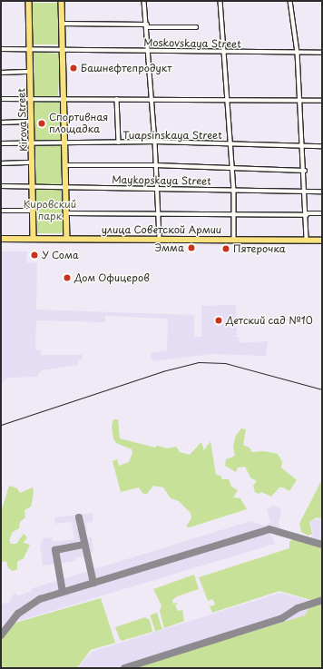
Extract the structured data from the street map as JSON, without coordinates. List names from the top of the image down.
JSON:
{
  "streets": {
    "main road": ["Kirova Street", "улица Советской Армии"],
    "street": ["Moskovskaya Street", "Tuapsinskaya Street", "Maykopskaya Street"]
  },
  "crossings": [
    ["Moskovskaya Street", "Kirova Street"],
    ["Kirova Street", "Tuapsinskaya Street"],
    ["Kirova Street", "Maykopskaya Street"],
    ["Kirova Street", "улица Советской Армии"]
  ],
  "parks": ["Кировский парк"],
  "places": [
    "Башнефтепродукт",
    "Спортивная площадка",
    "Эмма",
    "Пятерочка",
    "У Сома",
    "Дом Офицеров",
    "Детский сад №10"
  ]
}
